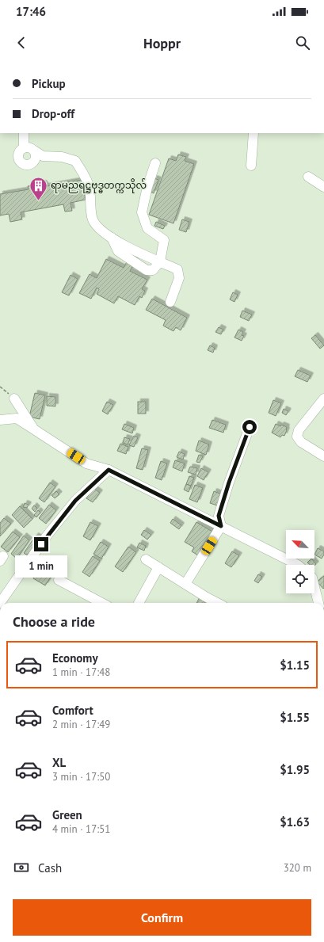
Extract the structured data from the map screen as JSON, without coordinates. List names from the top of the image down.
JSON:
{
  "places": {
    "building": ["ရာမညရဋ္ဌဗုဒ္ဓတက္ကသိုလ်"]
  },
  "north": "top left",
  "page": {
    "status": "17:46",
    "header": "Hoppr",
    "banner": ["Pickup", "Drop-off"],
    "bubble": "1 min",
    "heading": "Choose a ride",
    "list": [
      {
        "name": "Economy",
        "note": "1 min · 17:48",
        "value": "$1.15"
      },
      {
        "name": "Comfort",
        "note": "2 min · 17:49",
        "value": "$1.55"
      },
      {
        "name": "XL",
        "note": "3 min · 17:50",
        "value": "$1.95"
      },
      {
        "name": "Green",
        "note": "4 min · 17:51",
        "value": "$1.63"
      }
    ],
    "pay": ["Cash", "320 m"],
    "buttons": "Confirm"
  }
}
